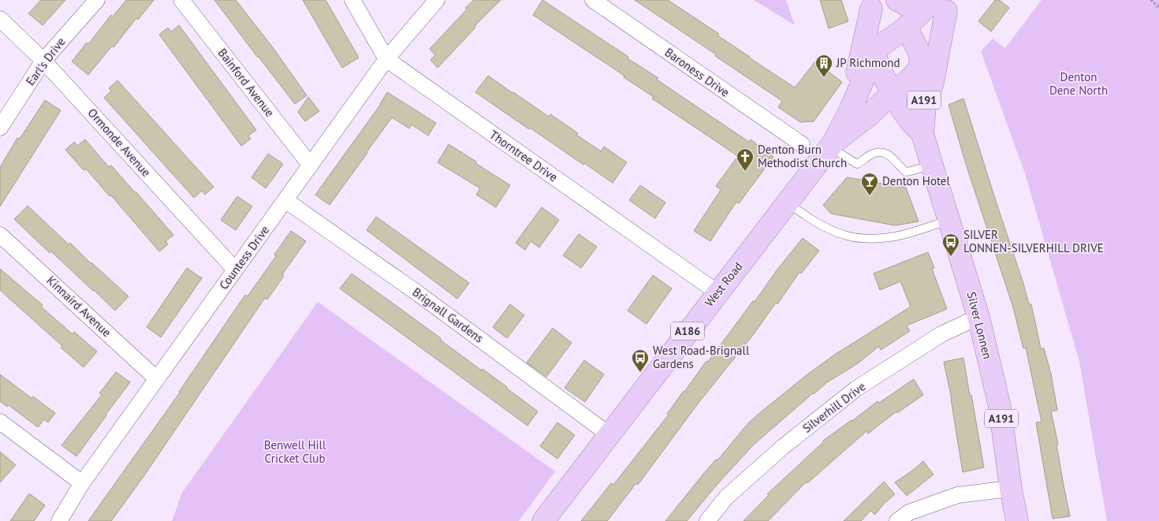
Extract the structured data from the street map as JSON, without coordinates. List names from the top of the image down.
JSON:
{
  "streets": {
    "main road": [
      "A191",
      "West Road",
      "Silver Lonnen",
      "A186"
    ],
    "street": [
      "Earl's Drive",
      "Baroness Drive",
      "Bainford Avenue",
      "Ormonde Avenue",
      "Thorntree Drive",
      "Countess Drive",
      "Kinnaird Avenue",
      "Brignall Gardens",
      "Silverhill Drive"
    ]
  },
  "crossings": [
    ["Earl's Drive", "Ormonde Avenue"],
    ["Bainford Avenue", "Countess Drive"],
    ["A191", "West Road"],
    ["A191", "Silver Lonnen"],
    ["A191", "A186"],
    ["Ormonde Avenue", "Countess Drive"],
    ["Thorntree Drive", "Countess Drive"],
    ["Thorntree Drive", "West Road"],
    ["Countess Drive", "Kinnaird Avenue"],
    ["Countess Drive", "Brignall Gardens"],
    ["West Road", "Brignall Gardens"],
    ["West Road", "Silver Lonnen"],
    ["West Road", "A186"],
    ["Silver Lonnen", "A186"],
    ["Silver Lonnen", "Silverhill Drive"]
  ],
  "parks": ["Denton Dene North", "Benwell Hill Cricket Club"],
  "places": {
    "building": ["JP Richmond"],
    "church": ["Denton Burn Methodist Church"],
    "bar": ["Denton Hotel"],
    "bus stop": ["SILVER LONNEN-SILVERHILL DRIVE", "West Road-Brignall Gardens"]
  }
}
